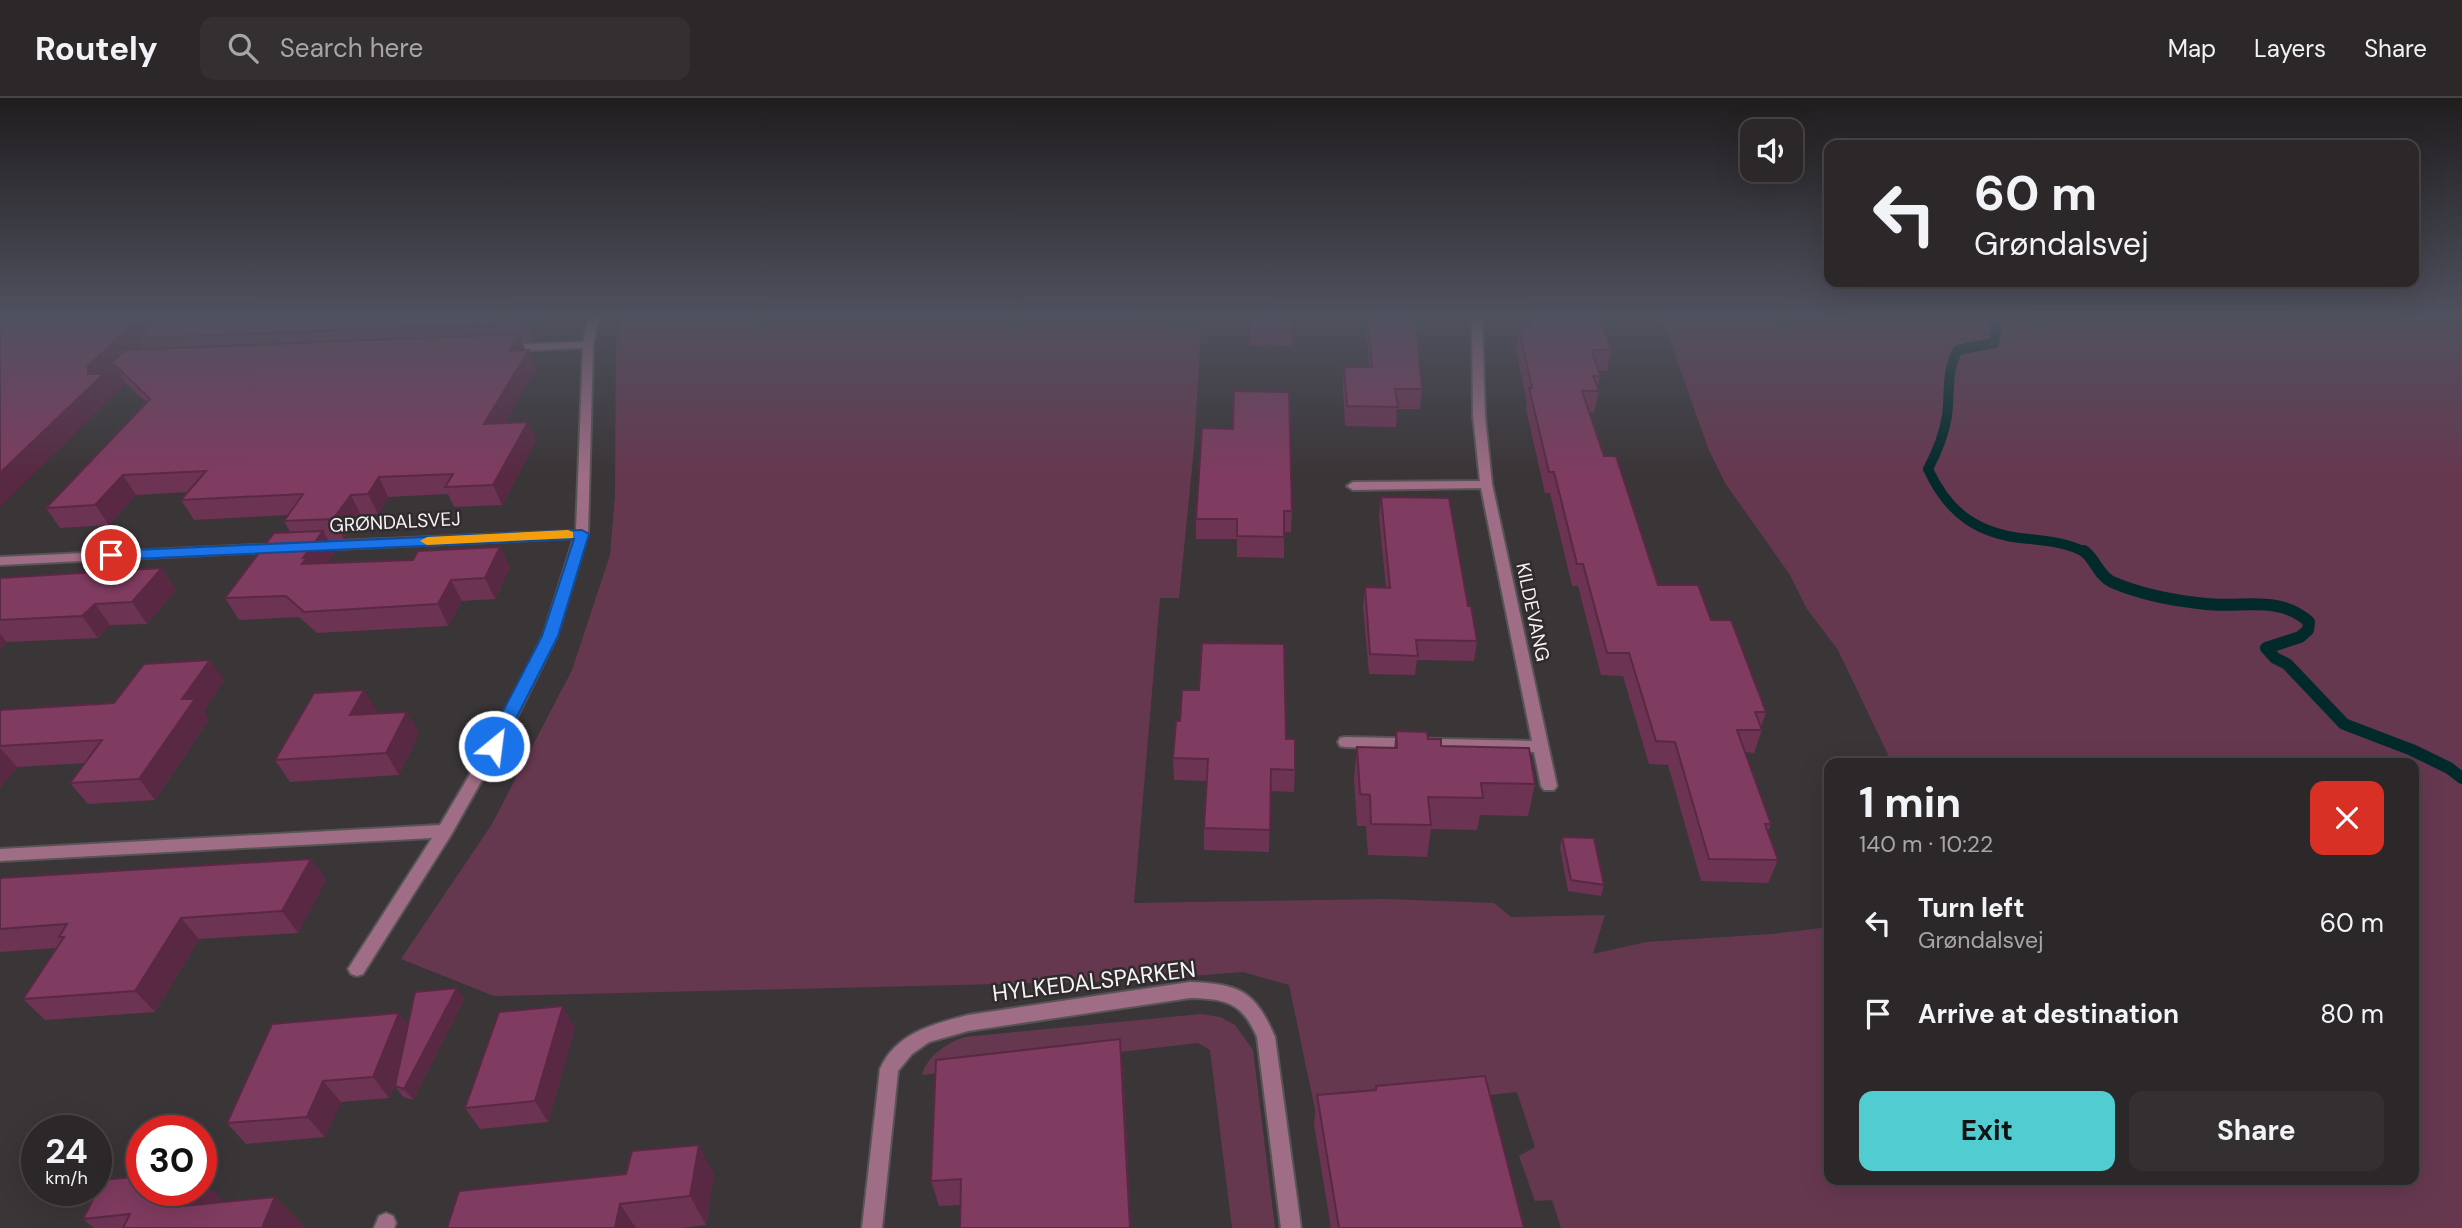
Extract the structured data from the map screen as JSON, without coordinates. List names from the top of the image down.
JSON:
{
  "streets": {
    "street": ["GRØNDALSVEJ", "KILDEVANG", "HYLKEDALSPARKEN"]
  },
  "page": {
    "header": "Routely",
    "search": "Search here",
    "nav": ["Map", "Layers", "Share"],
    "turn": ["60 m", "Grøndalsvej"],
    "heading": ["1 min", "140 m · 10:22"],
    "list": [
      {
        "name": "Turn left",
        "note": "Grøndalsvej",
        "value": "60 m"
      },
      {
        "name": "Arrive at destination",
        "value": "80 m"
      }
    ],
    "buttons": ["Exit", "Share"],
    "speed": "24 km/h",
    "limit": "30"
  }
}
